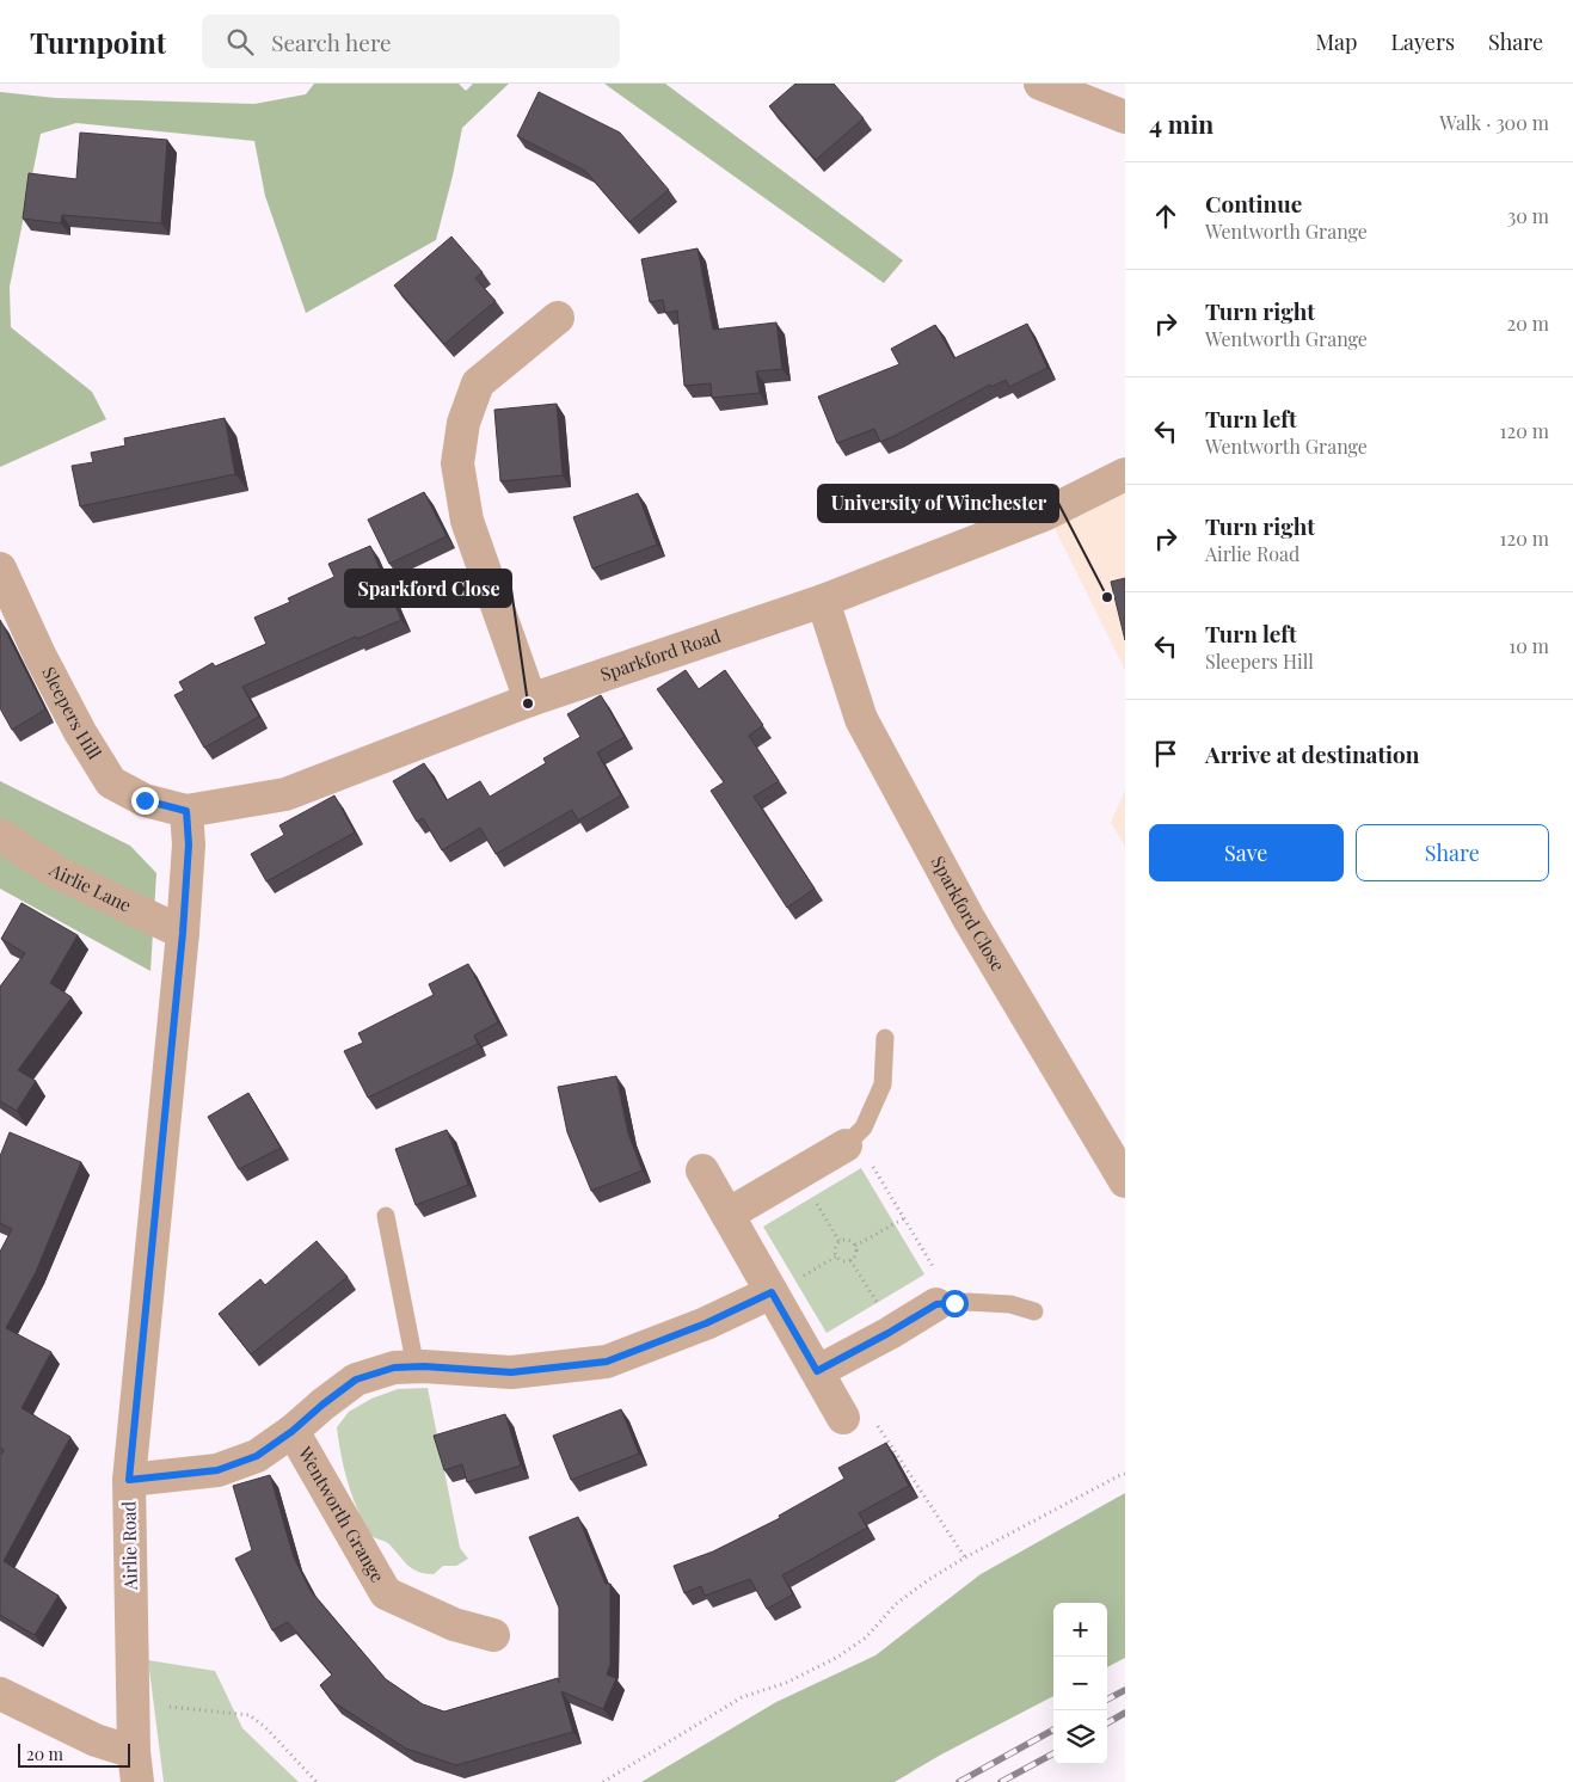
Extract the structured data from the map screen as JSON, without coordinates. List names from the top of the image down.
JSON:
{
  "streets": {
    "street": [
      "Sparkford Road",
      "Sleepers Hill",
      "Airlie Lane",
      "Sparkford Close",
      "Wentworth Grange",
      "Airlie Road"
    ]
  },
  "crossings": [
    ["Sparkford Road", "Sleepers Hill"],
    ["Sparkford Road", "Sparkford Close"],
    ["Sparkford Road", "Airlie Road"],
    ["Sleepers Hill", "Airlie Road"],
    ["Airlie Lane", "Airlie Road"],
    ["Wentworth Grange", "Airlie Road"]
  ],
  "places": ["University of Winchester", "Sparkford Close"],
  "scale_bar": "20 m",
  "page": {
    "header": "Turnpoint",
    "search": "Search here",
    "nav": ["Map", "Layers", "Share"],
    "heading": ["4 min", "Walk · 300 m"],
    "list": [
      ["Continue", "Wentworth Grange", "30 m"],
      ["Turn right", "Wentworth Grange", "20 m"],
      ["Turn left", "Wentworth Grange", "120 m"],
      ["Turn right", "Airlie Road", "120 m"],
      ["Turn left", "Sleepers Hill", "10 m"],
      "Arrive at destination"
    ],
    "buttons": ["Save", "Share"],
    "map_buttons": ["+", "−"],
    "scale": "20 m"
  }
}
